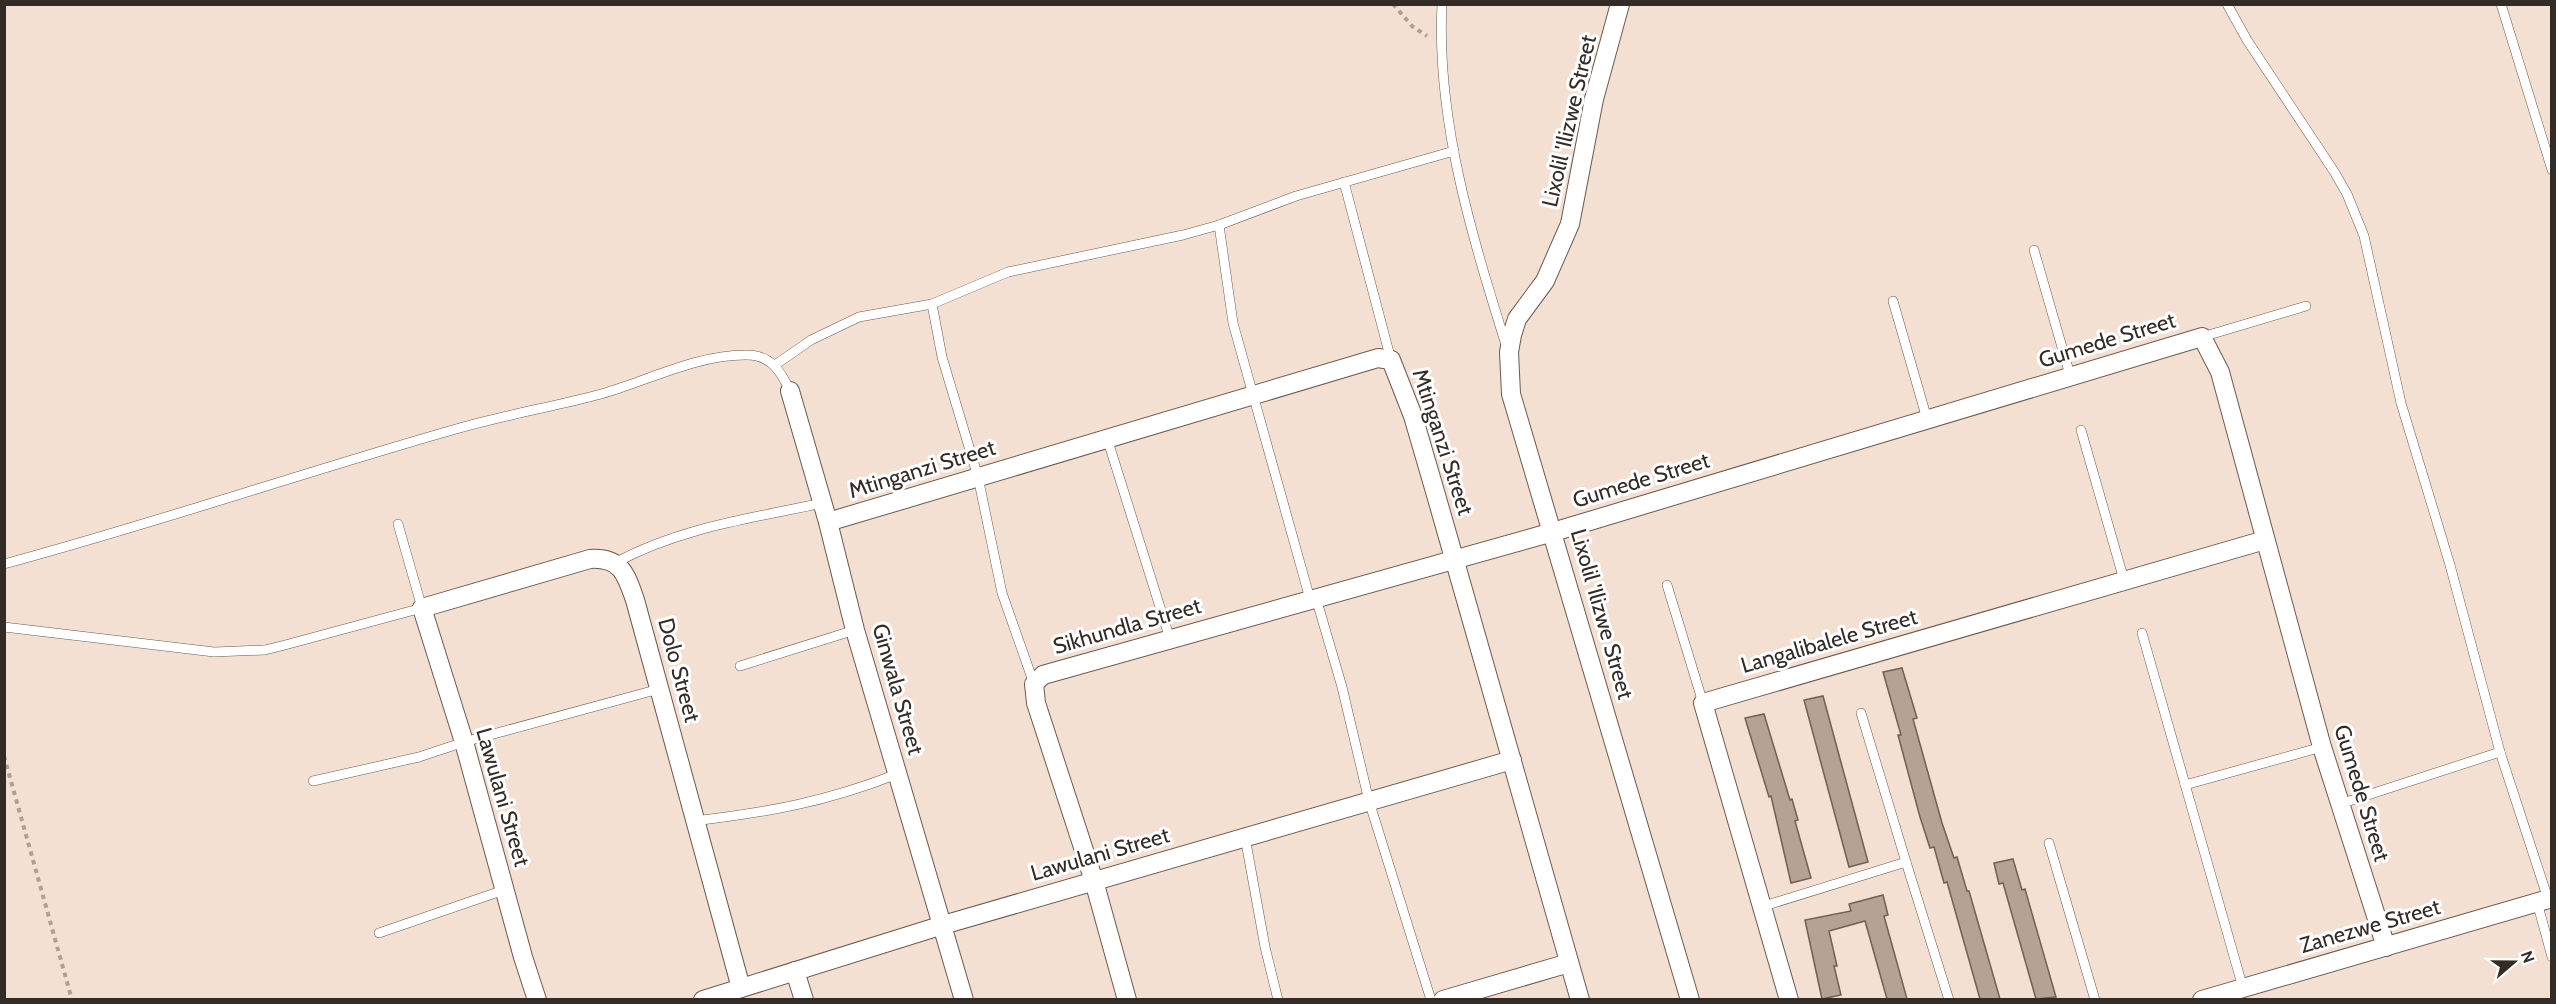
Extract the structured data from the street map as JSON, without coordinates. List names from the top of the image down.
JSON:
{
  "streets": {
    "street": [
      "Lixolil 'Ilizwe Street",
      "Gumede Street",
      "Mtinganzi Street",
      "Sikhundla Street",
      "Langalibalele Street",
      "Dolo Street",
      "Ginwala Street",
      "Lawulani Street",
      "Zanezwe Street"
    ]
  },
  "crossings": [
    ["Lixolil 'Ilizwe Street", "Gumede Street"],
    ["Lixolil 'Ilizwe Street", "Sikhundla Street"],
    ["Gumede Street", "Sikhundla Street"],
    ["Gumede Street", "Langalibalele Street"],
    ["Gumede Street", "Zanezwe Street"],
    ["Mtinganzi Street", "Sikhundla Street"],
    ["Mtinganzi Street", "Ginwala Street"],
    ["Mtinganzi Street", "Lawulani Street"],
    ["Dolo Street", "Lawulani Street"],
    ["Ginwala Street", "Lawulani Street"]
  ],
  "north": "right"
}
